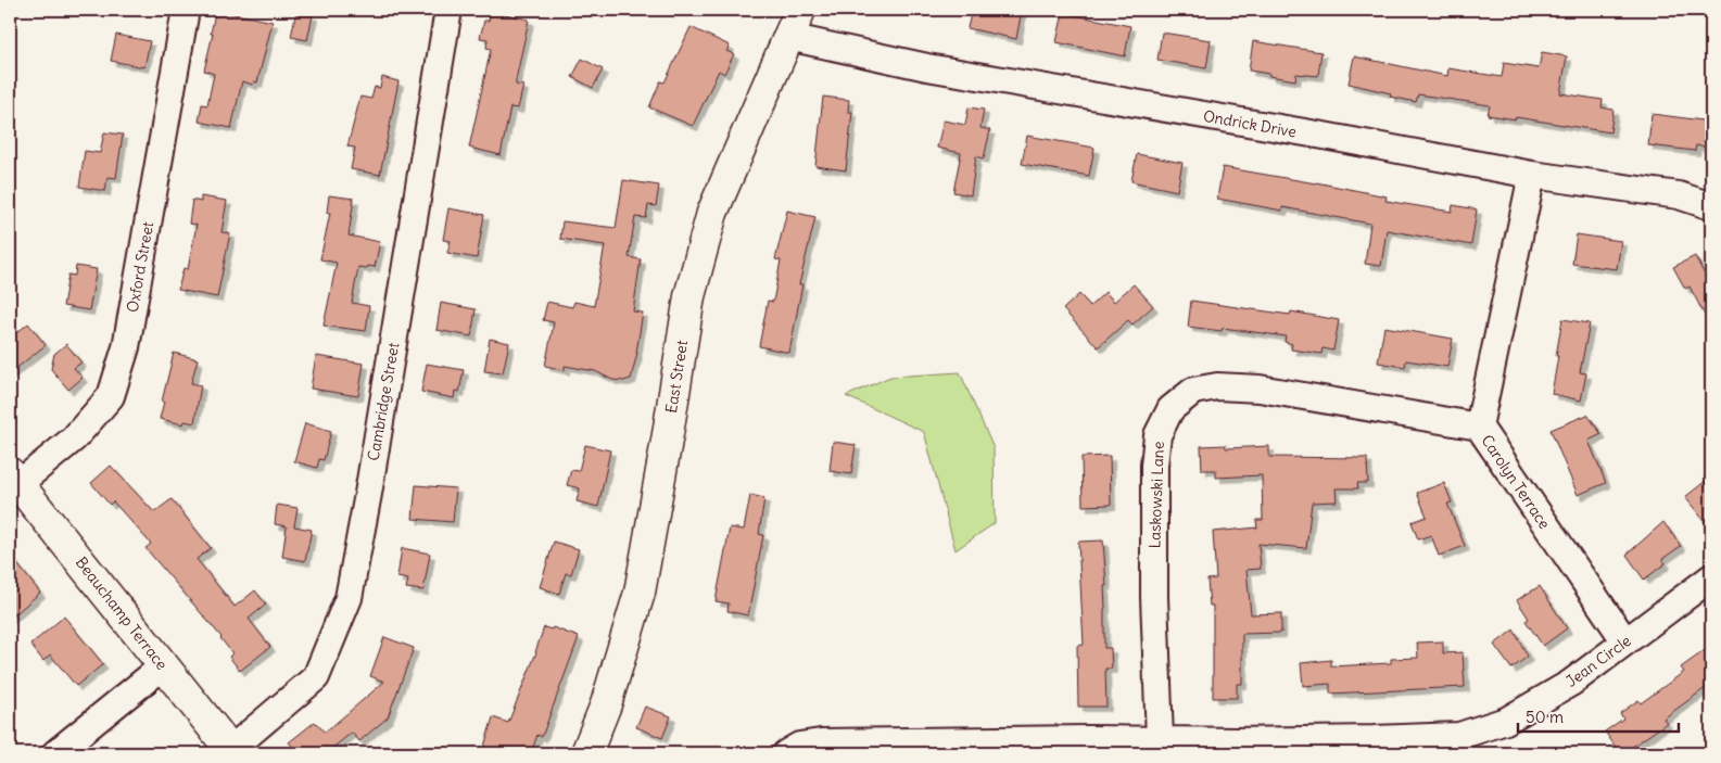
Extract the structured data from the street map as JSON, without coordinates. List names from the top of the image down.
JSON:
{
  "streets": {
    "main road": ["East Street", "Beauchamp Terrace"],
    "street": [
      "Ondrick Drive",
      "Oxford Street",
      "Cambridge Street",
      "Carolyn Terrace",
      "Laskowski Lane",
      "Jean Circle"
    ]
  },
  "crossings": [
    ["Ondrick Drive", "East Street"],
    ["Ondrick Drive", "Carolyn Terrace"],
    ["Oxford Street", "Beauchamp Terrace"],
    ["Cambridge Street", "Beauchamp Terrace"],
    ["Carolyn Terrace", "Laskowski Lane"],
    ["Carolyn Terrace", "Jean Circle"],
    ["Laskowski Lane", "Jean Circle"]
  ],
  "scale_bar": "50 m"
}
